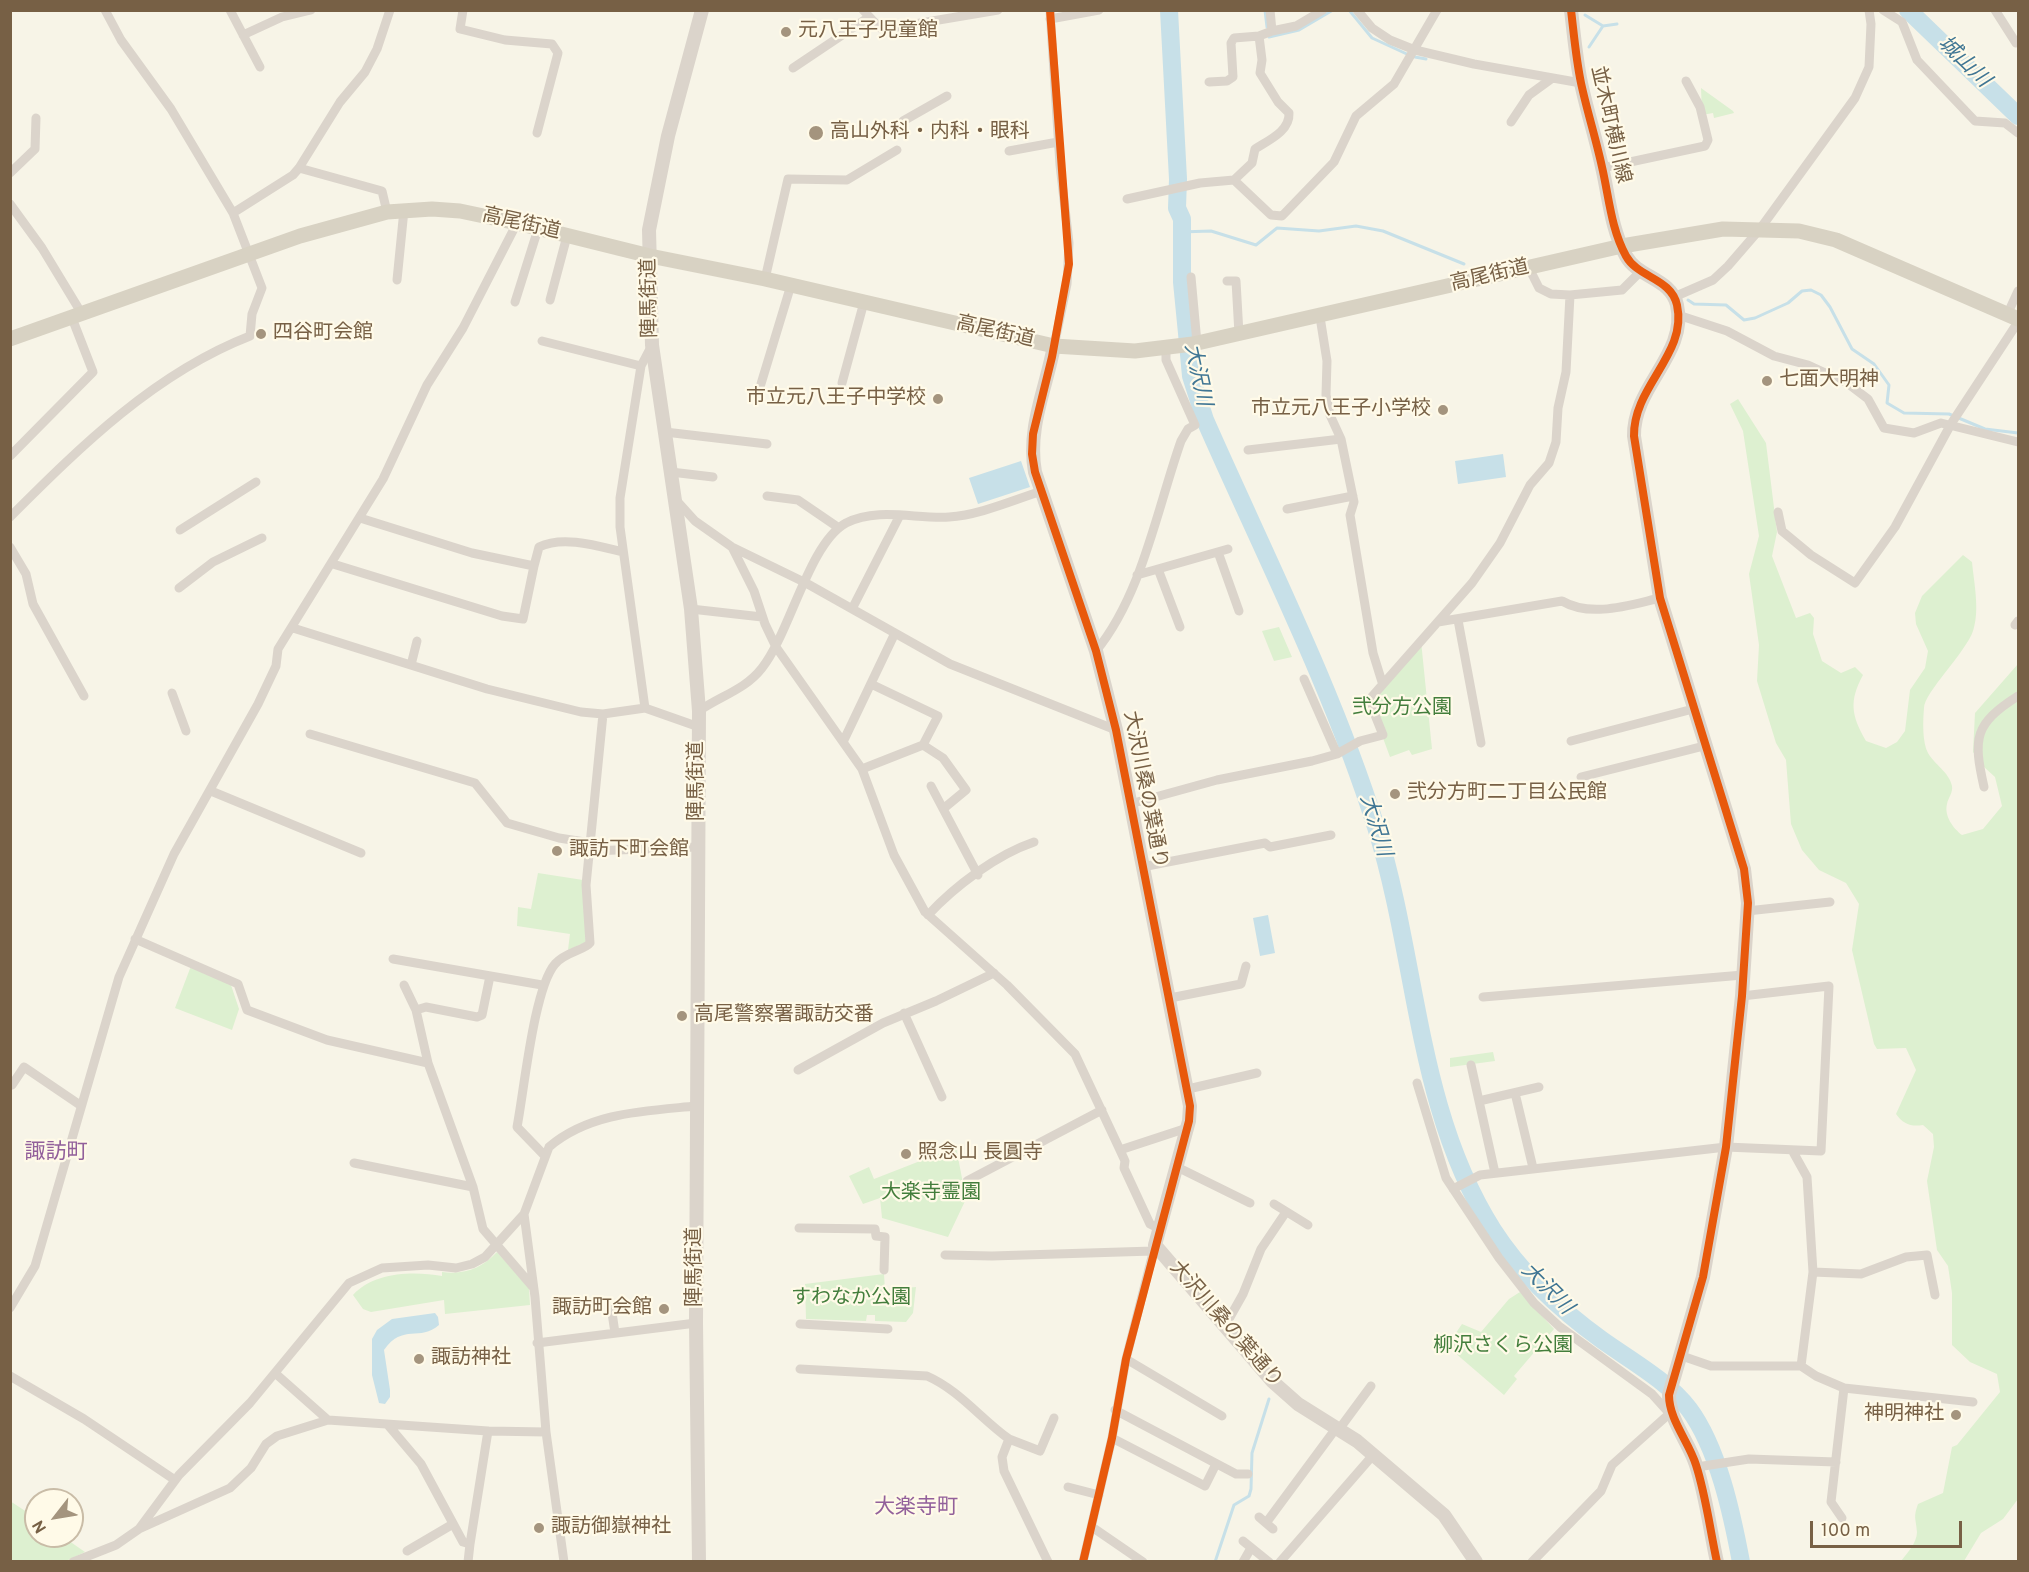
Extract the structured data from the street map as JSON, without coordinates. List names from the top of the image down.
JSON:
{
  "streets": {
    "main road": ["高尾街道"],
    "street": ["並木町横川線", "陣馬街道", "大沢川桑の葉通り"]
  },
  "crossings": [
    ["並木町横川線", "高尾街道"],
    ["高尾街道", "陣馬街道"],
    ["高尾街道", "大沢川桑の葉通り"]
  ],
  "districts": ["諏訪町", "大楽寺町"],
  "water": ["城山川", "大沢川"],
  "parks": [
    "弐分方公園",
    "大楽寺霊園",
    "すわなか公園",
    "柳沢さくら公園"
  ],
  "places": [
    "元八王子児童館",
    "高山外科・内科・眼科",
    "四谷町会館",
    "七面大明神",
    "市立元八王子中学校",
    "市立元八王子小学校",
    "弐分方町二丁目公民館",
    "諏訪下町会館",
    "高尾警察署諏訪交番",
    "照念山 長圓寺",
    "諏訪町会館",
    "諏訪神社",
    "神明神社",
    "諏訪御嶽神社"
  ],
  "scale_bar": "100 m",
  "north": "bottom left"
}
